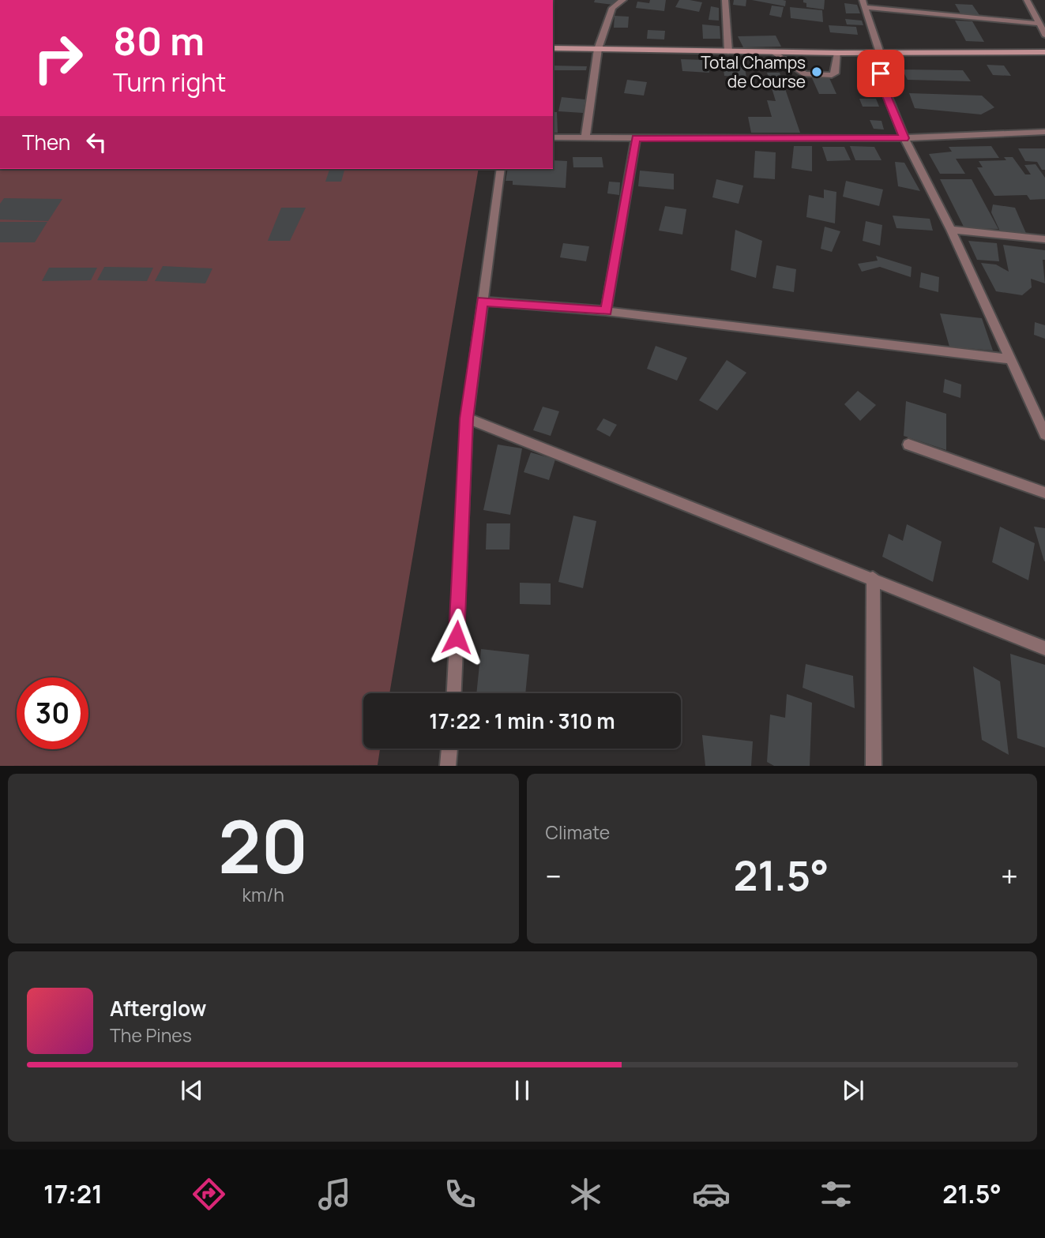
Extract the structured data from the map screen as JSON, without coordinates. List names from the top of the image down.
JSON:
{
  "places": ["Total Champs de Course"],
  "page": {
    "turn": ["80 m", "Turn right"],
    "then": "Then",
    "limit": "30",
    "trip": "17:22 · 1 min · 310 m",
    "tile": [
      ["20", "km/h"],
      "Climate"
    ],
    "heat": ["−", "21.5°", "+"],
    "song": ["Afterglow", "The Pines"],
    "tabs": ["17:21", "21.5°"]
  }
}
